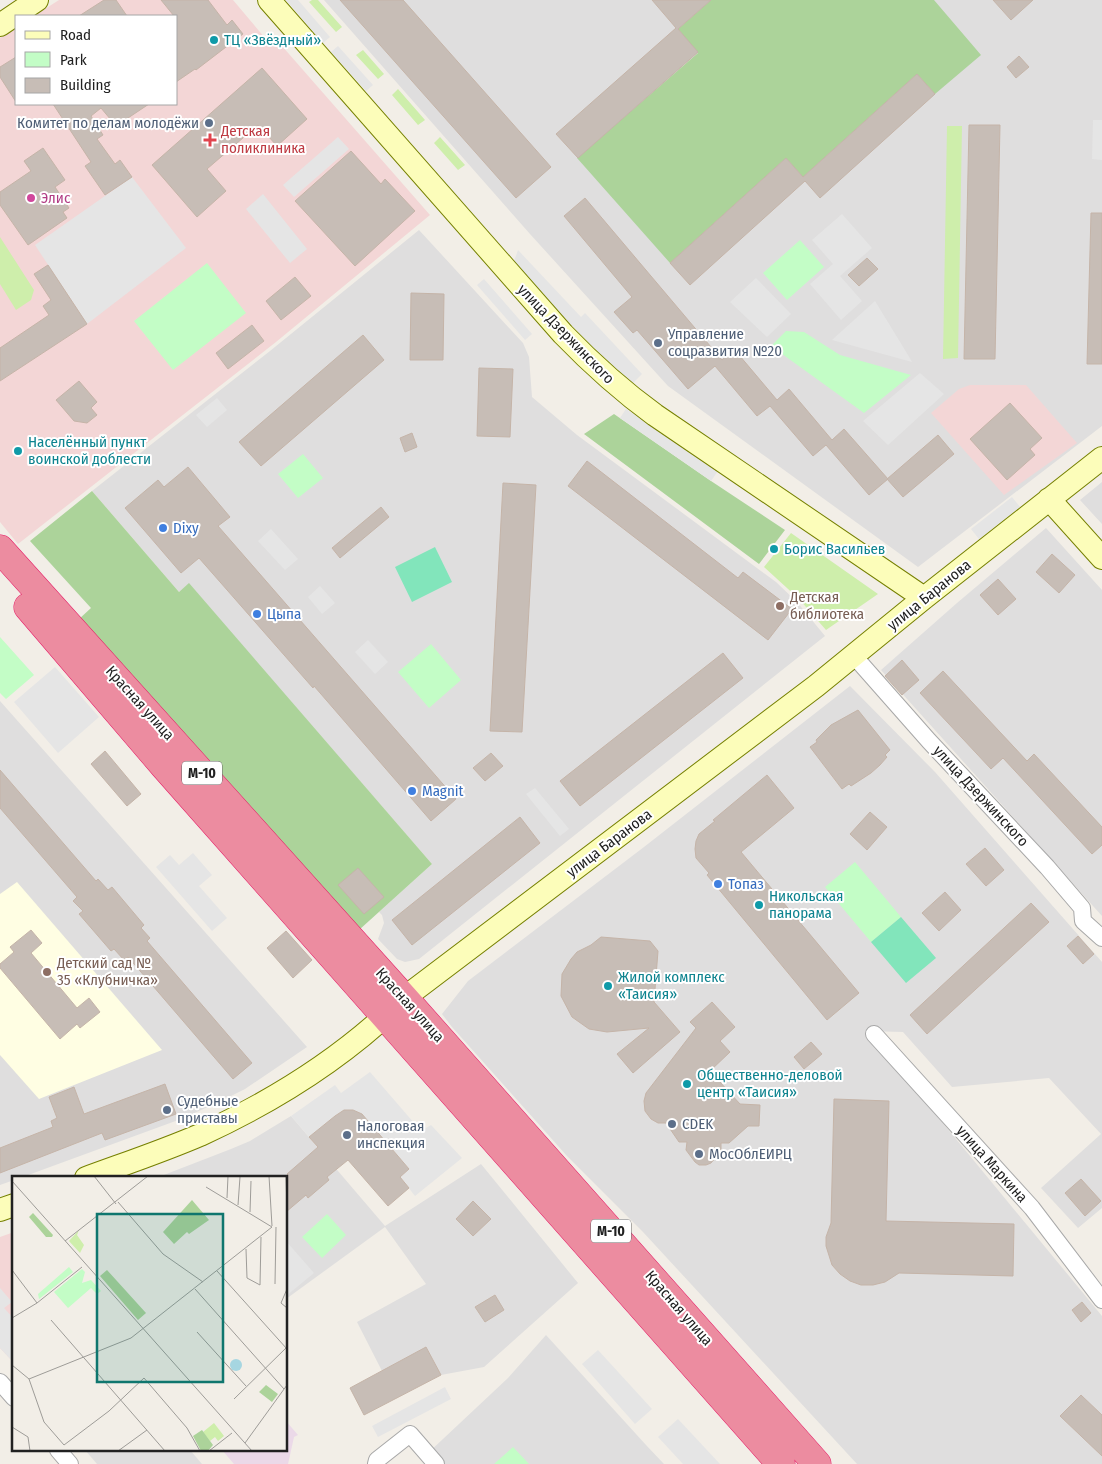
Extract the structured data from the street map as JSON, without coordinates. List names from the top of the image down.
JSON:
{
  "streets": {
    "highway": ["Красная улица", "М-10"],
    "street": ["улица Дзержинского", "улица Баранова", "улица Маркина"]
  },
  "crossings": [
    ["улица Дзержинского", "улица Баранова"],
    ["улица Баранова", "Красная улица"]
  ],
  "places": {
    "other": [
      "ТЦ «Звёздный»",
      "Комитет по делам молодёжи",
      "Элис",
      "Управление соцразвития №20",
      "Населённый пункт воинской доблести",
      "Dixy",
      "Борис Васильев",
      "Детская библиотека",
      "Цыпа",
      "Magnit",
      "Топаз",
      "Никольская панорама",
      "Детский сад № 35 «Клубничка»",
      "Жилой комплекс «Таисия»",
      "Общественно-деловой центр «Таисия»",
      "Судебные приставы",
      "CDEK",
      "Налоговая инспекция",
      "МосОблЕИРЦ"
    ],
    "health": ["Детская поликлиника"]
  },
  "legend": ["Road", "Park", "Building"]
}
